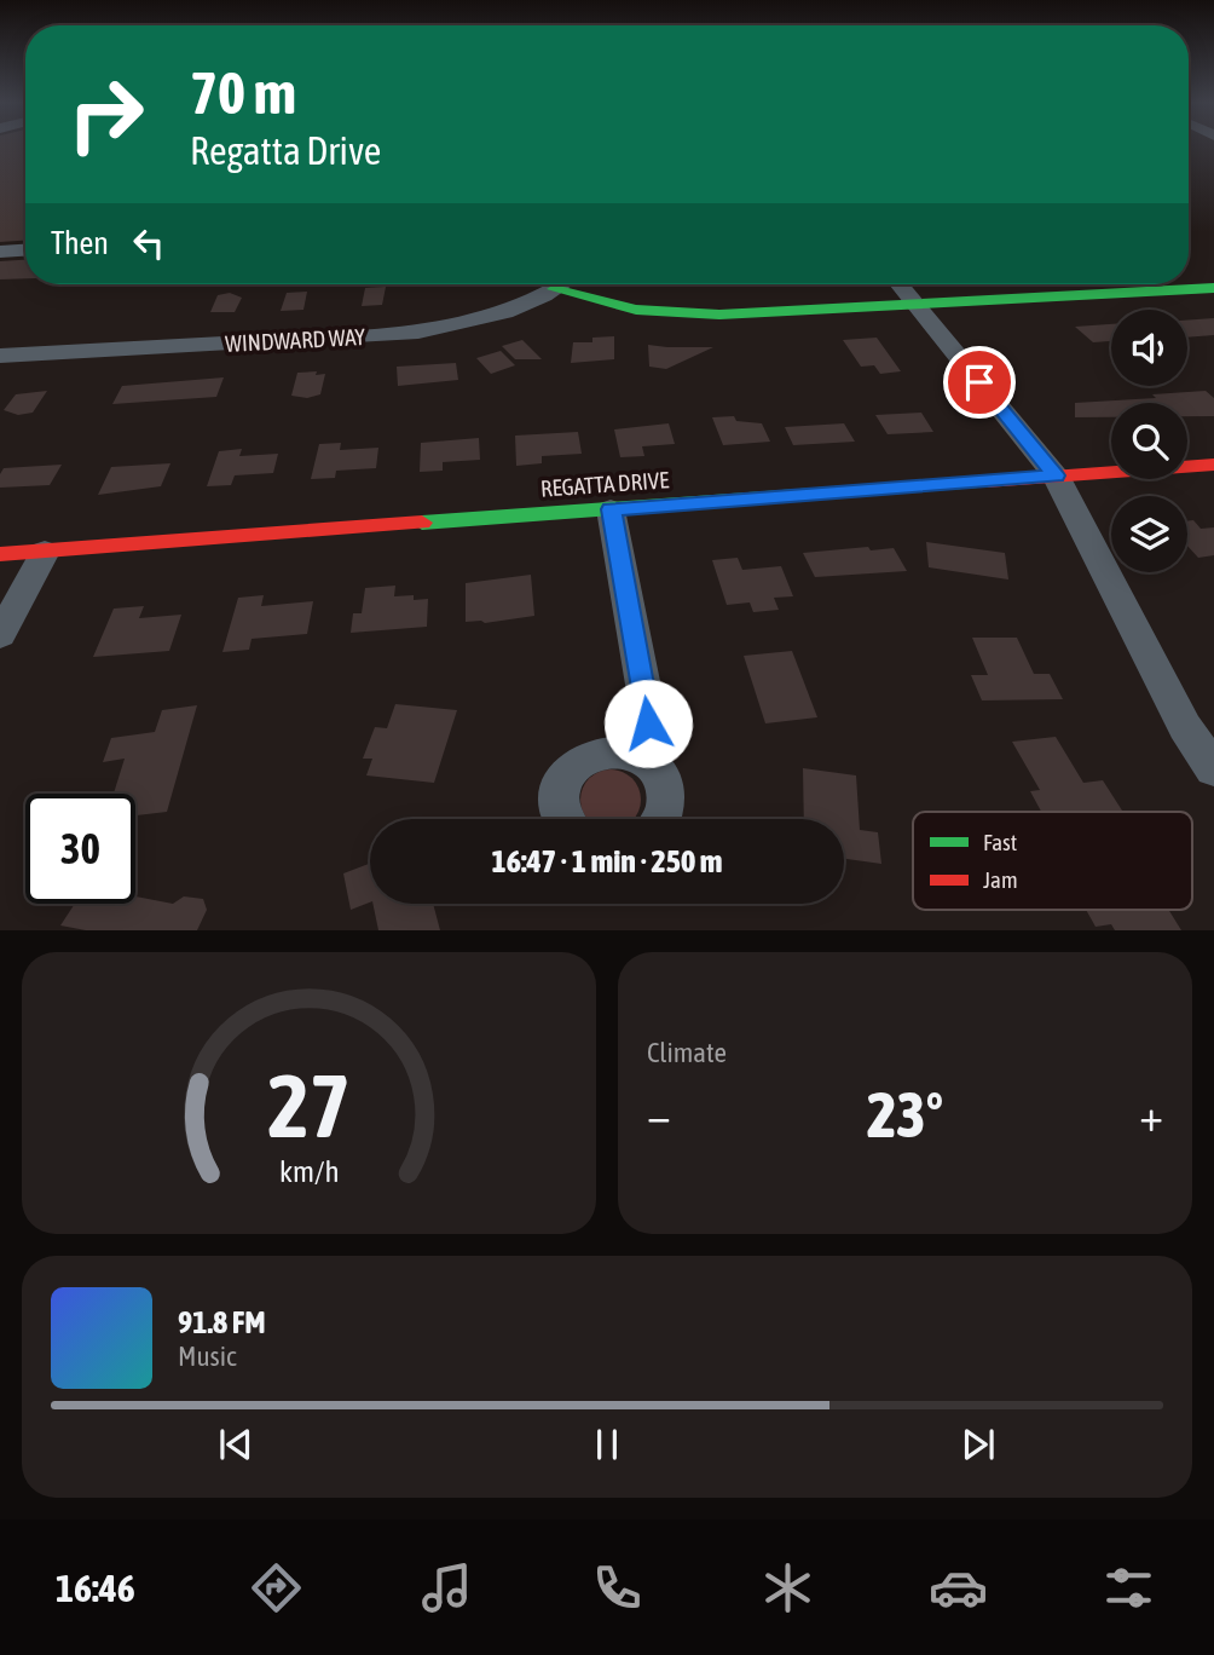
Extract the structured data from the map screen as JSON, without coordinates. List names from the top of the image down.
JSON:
{
  "streets": {
    "street": ["WINDWARD WAY", "REGATTA DRIVE"]
  },
  "legend": ["Fast", "Jam"],
  "page": {
    "turn": ["70 m", "Regatta Drive"],
    "then": "Then",
    "limit": "30",
    "trip": "16:47 · 1 min · 250 m",
    "tile": "Climate",
    "heat": ["−", "23°", "+"],
    "song": ["91.8 FM", "Music"],
    "tabs": "16:46",
    "gauge": ["27", "km/h"]
  }
}
